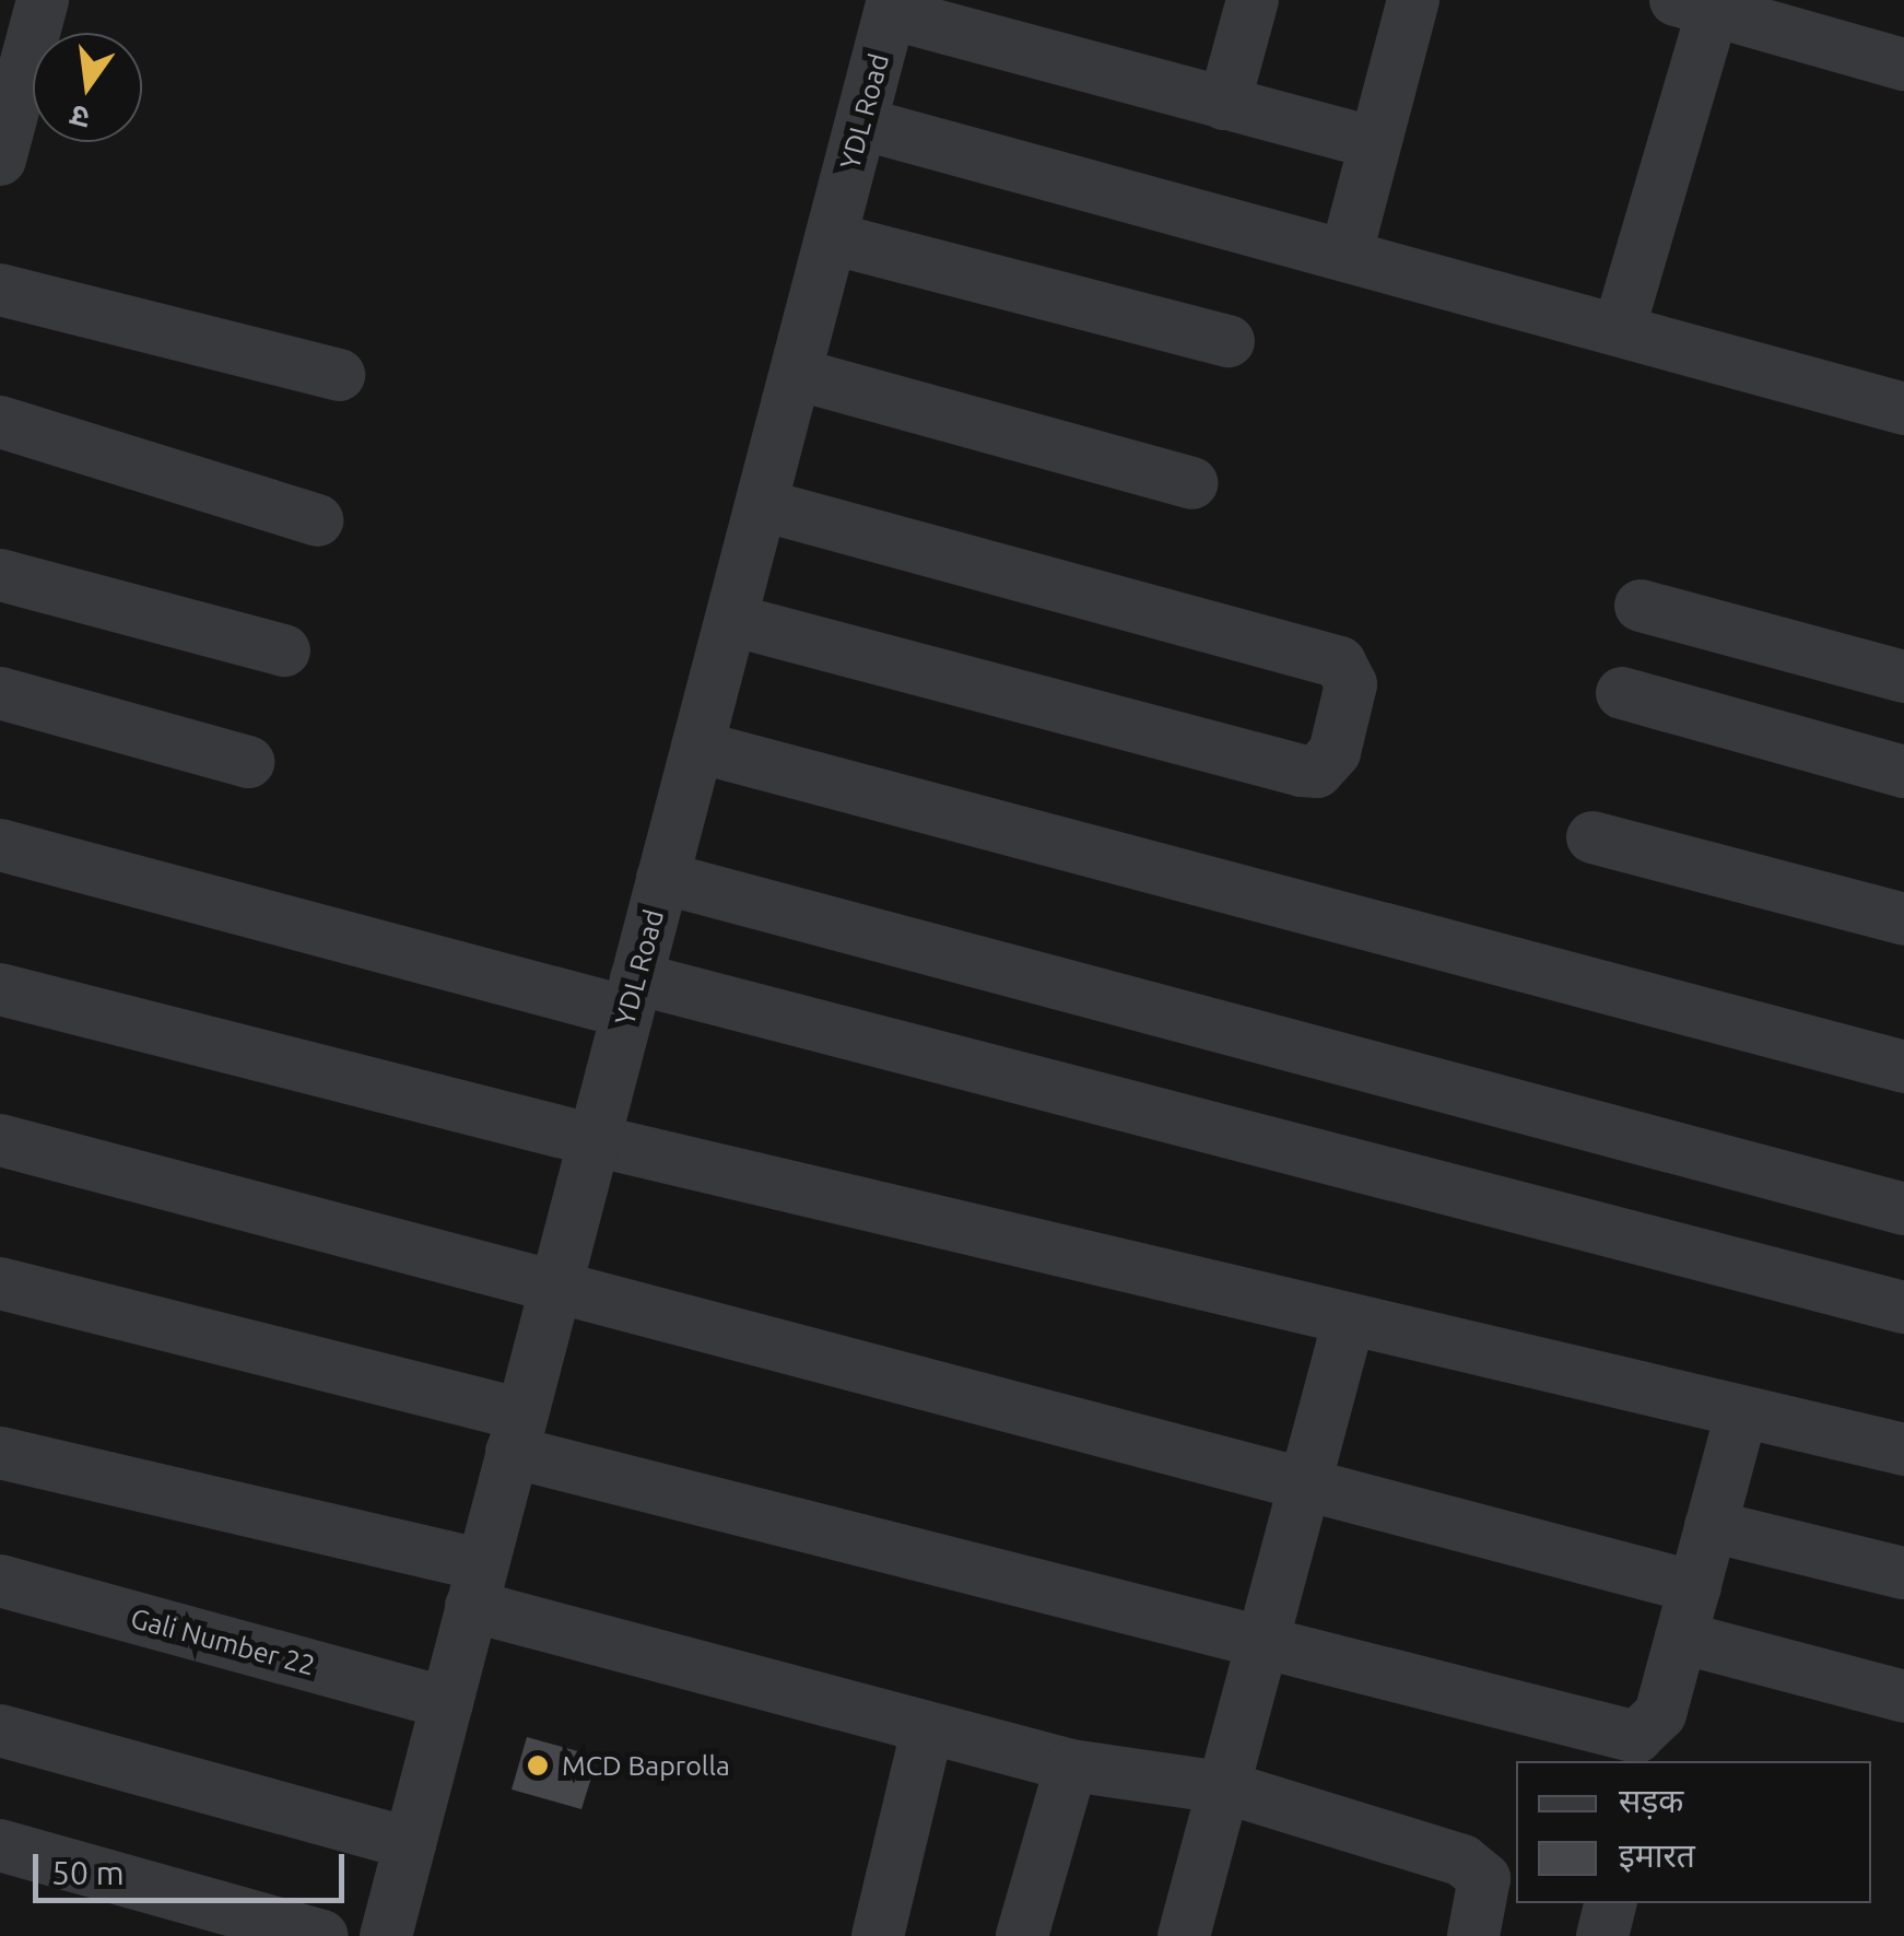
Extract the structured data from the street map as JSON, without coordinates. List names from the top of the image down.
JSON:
{
  "streets": {
    "street": ["YDL Road", "Gali Number 22"]
  },
  "crossings": [
    ["YDL Road", "Gali Number 22"]
  ],
  "places": ["MCD Baprolla"],
  "legend": ["सड़क", "इमारत"],
  "scale_bar": "50 m",
  "north": "bottom"
}
